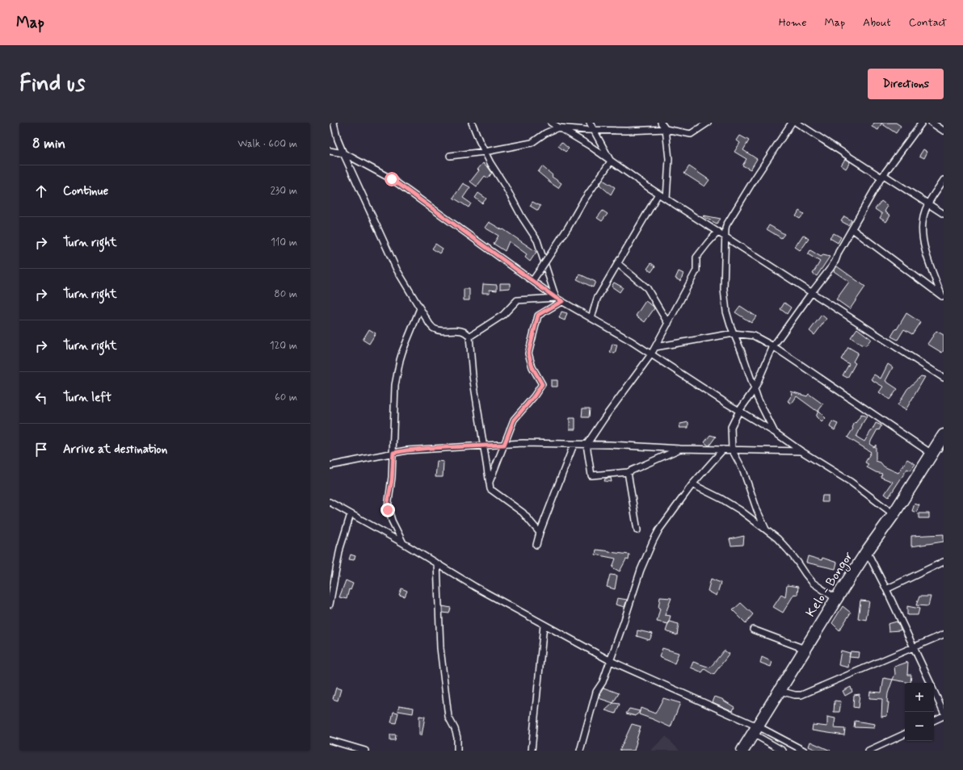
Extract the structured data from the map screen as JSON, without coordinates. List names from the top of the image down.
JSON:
{
  "streets": {
    "highway": ["Kelo - Bongor"]
  },
  "page": {
    "header": "Map",
    "nav": [
      "Home",
      "Map",
      "About",
      "Contact"
    ],
    "buttons": "Directions",
    "title": "Find us",
    "heading": ["8 min", "Walk · 600 m"],
    "list": [
      ["Continue", "230 m"],
      ["Turn right", "110 m"],
      ["Turn right", "80 m"],
      ["Turn right", "120 m"],
      ["Turn left", "60 m"],
      "Arrive at destination"
    ],
    "map_buttons": ["+", "−"]
  }
}
